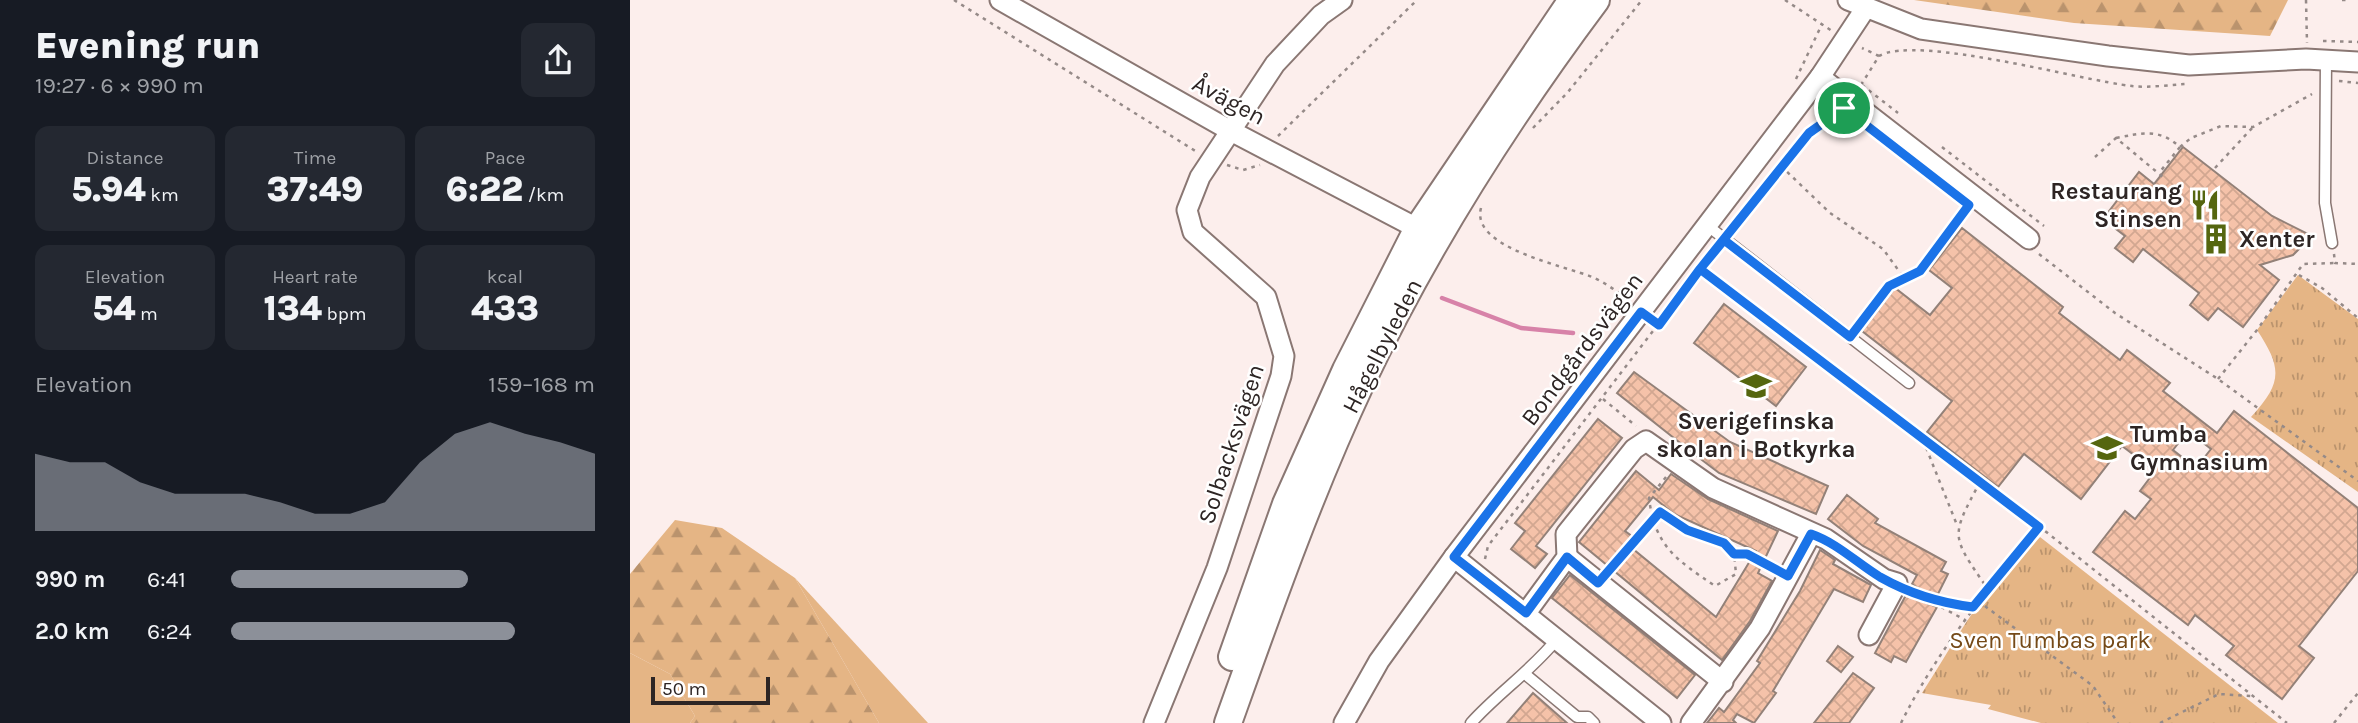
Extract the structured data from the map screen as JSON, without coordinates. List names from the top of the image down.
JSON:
{
  "streets": {
    "main road": ["Hågelbyleden"],
    "street": ["Åvägen", "Bondgårdsvägen", "Solbacksvägen"]
  },
  "crossings": [
    ["Åvägen", "Hågelbyleden"],
    ["Åvägen", "Solbacksvägen"]
  ],
  "parks": ["Sven Tumbas park"],
  "places": {
    "restaurant": ["Restaurang Stinsen"],
    "building": ["Xenter"],
    "school or university": ["Sverigefinska skolan i Botkyrka", "Tumba Gymnasium"]
  },
  "scale_bar": "50 m",
  "page": {
    "heading": ["Evening run", "19:27 · 6 × 990 m"],
    "stats": [
      ["Distance", "5.94 km"],
      ["Time", "37:49"],
      ["Pace", "6:22 /km"],
      ["Elevation", "54 m"],
      ["Heart rate", "134 bpm"],
      ["kcal", "433"]
    ],
    "chart": ["Elevation", "159–168 m"],
    "list": [
      {
        "name": "990 m",
        "note": "6:41"
      },
      {
        "name": "2.0 km",
        "note": "6:24"
      }
    ],
    "scale": "50 m"
  }
}
